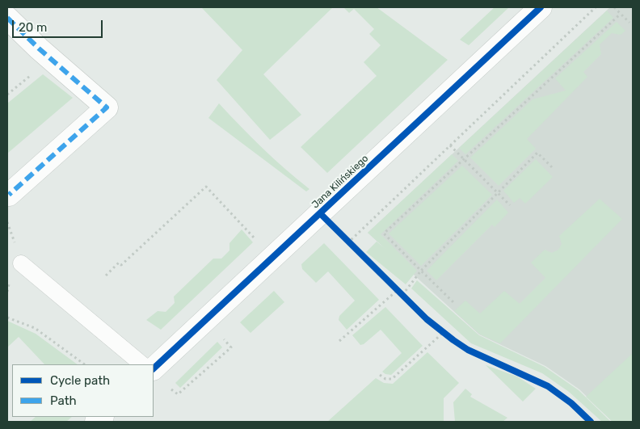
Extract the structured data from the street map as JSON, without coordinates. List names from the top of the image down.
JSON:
{
  "streets": {
    "street": ["Jana Kilińskiego"]
  },
  "legend": ["Cycle path", "Path"],
  "scale_bar": "20 m"
}
